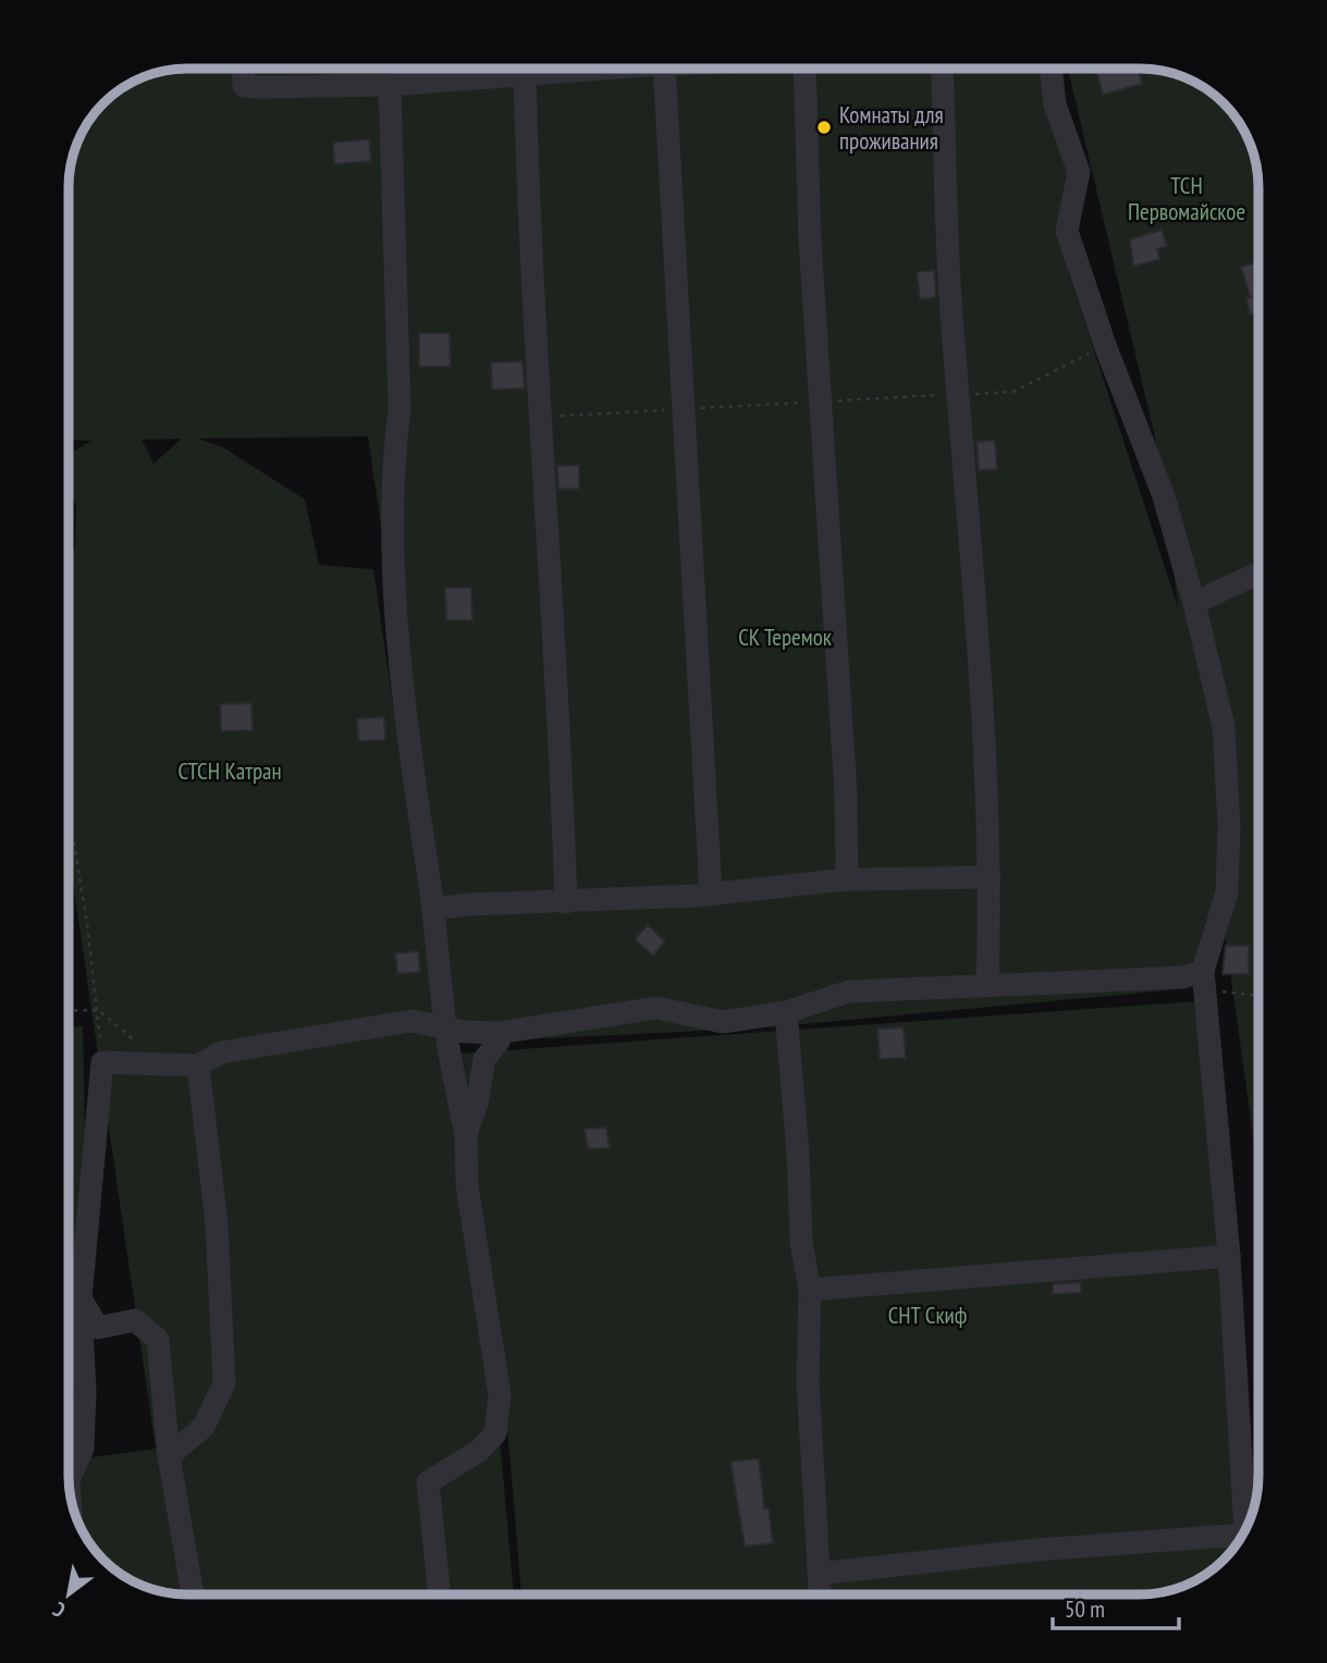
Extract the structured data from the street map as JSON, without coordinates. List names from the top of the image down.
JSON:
{
  "parks": [
    "ТСН Первомайское",
    "СК Теремок",
    "СТСН Катран",
    "СНТ Скиф"
  ],
  "places": ["Комнаты для проживания"],
  "scale_bar": "50 m",
  "north": "bottom left"
}
